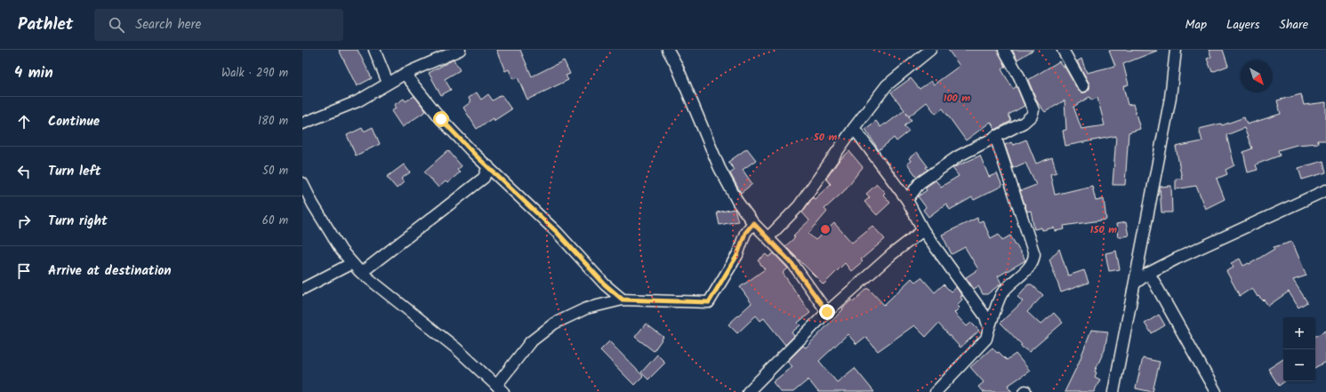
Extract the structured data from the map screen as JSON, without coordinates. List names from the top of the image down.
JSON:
{
  "north": "bottom right",
  "page": {
    "header": "Pathlet",
    "search": "Search here",
    "nav": ["Map", "Layers", "Share"],
    "heading": ["4 min", "Walk · 290 m"],
    "list": [
      ["Continue", "180 m"],
      ["Turn left", "50 m"],
      ["Turn right", "60 m"],
      "Arrive at destination"
    ],
    "map_buttons": ["+", "−"]
  },
  "rings": ["100 m", "50 m", "150 m"]
}
